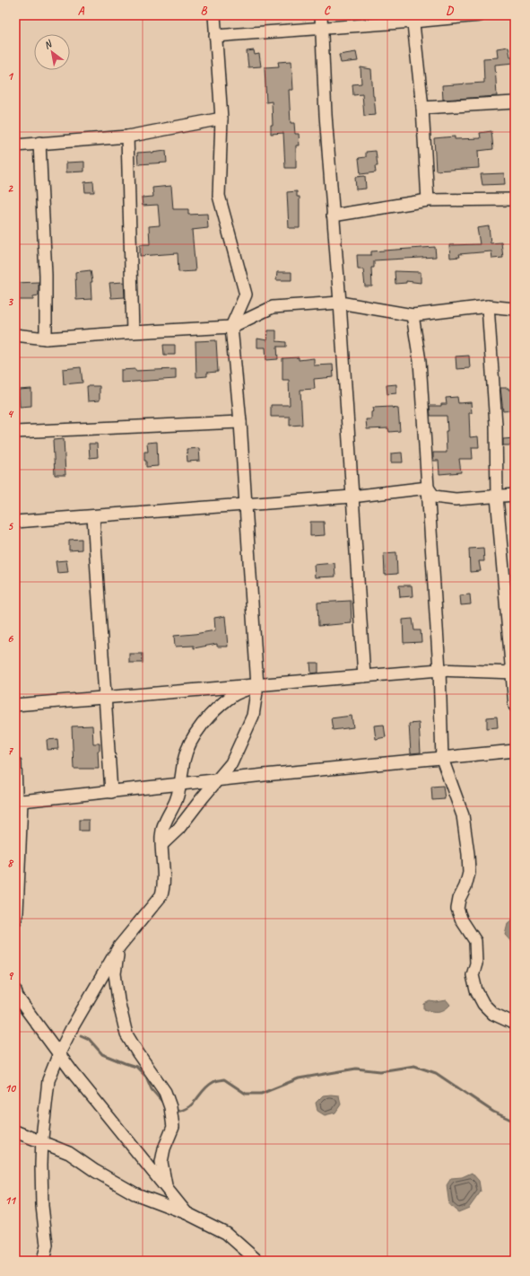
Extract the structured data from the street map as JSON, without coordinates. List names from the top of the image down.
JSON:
{
  "north": "top left",
  "grid": {
    "columns": [
      "A",
      "B",
      "C",
      "D"
    ],
    "rows": [
      "1",
      "2",
      "3",
      "4",
      "5",
      "6",
      "7",
      "8",
      "9",
      "10",
      "11"
    ]
  }
}
